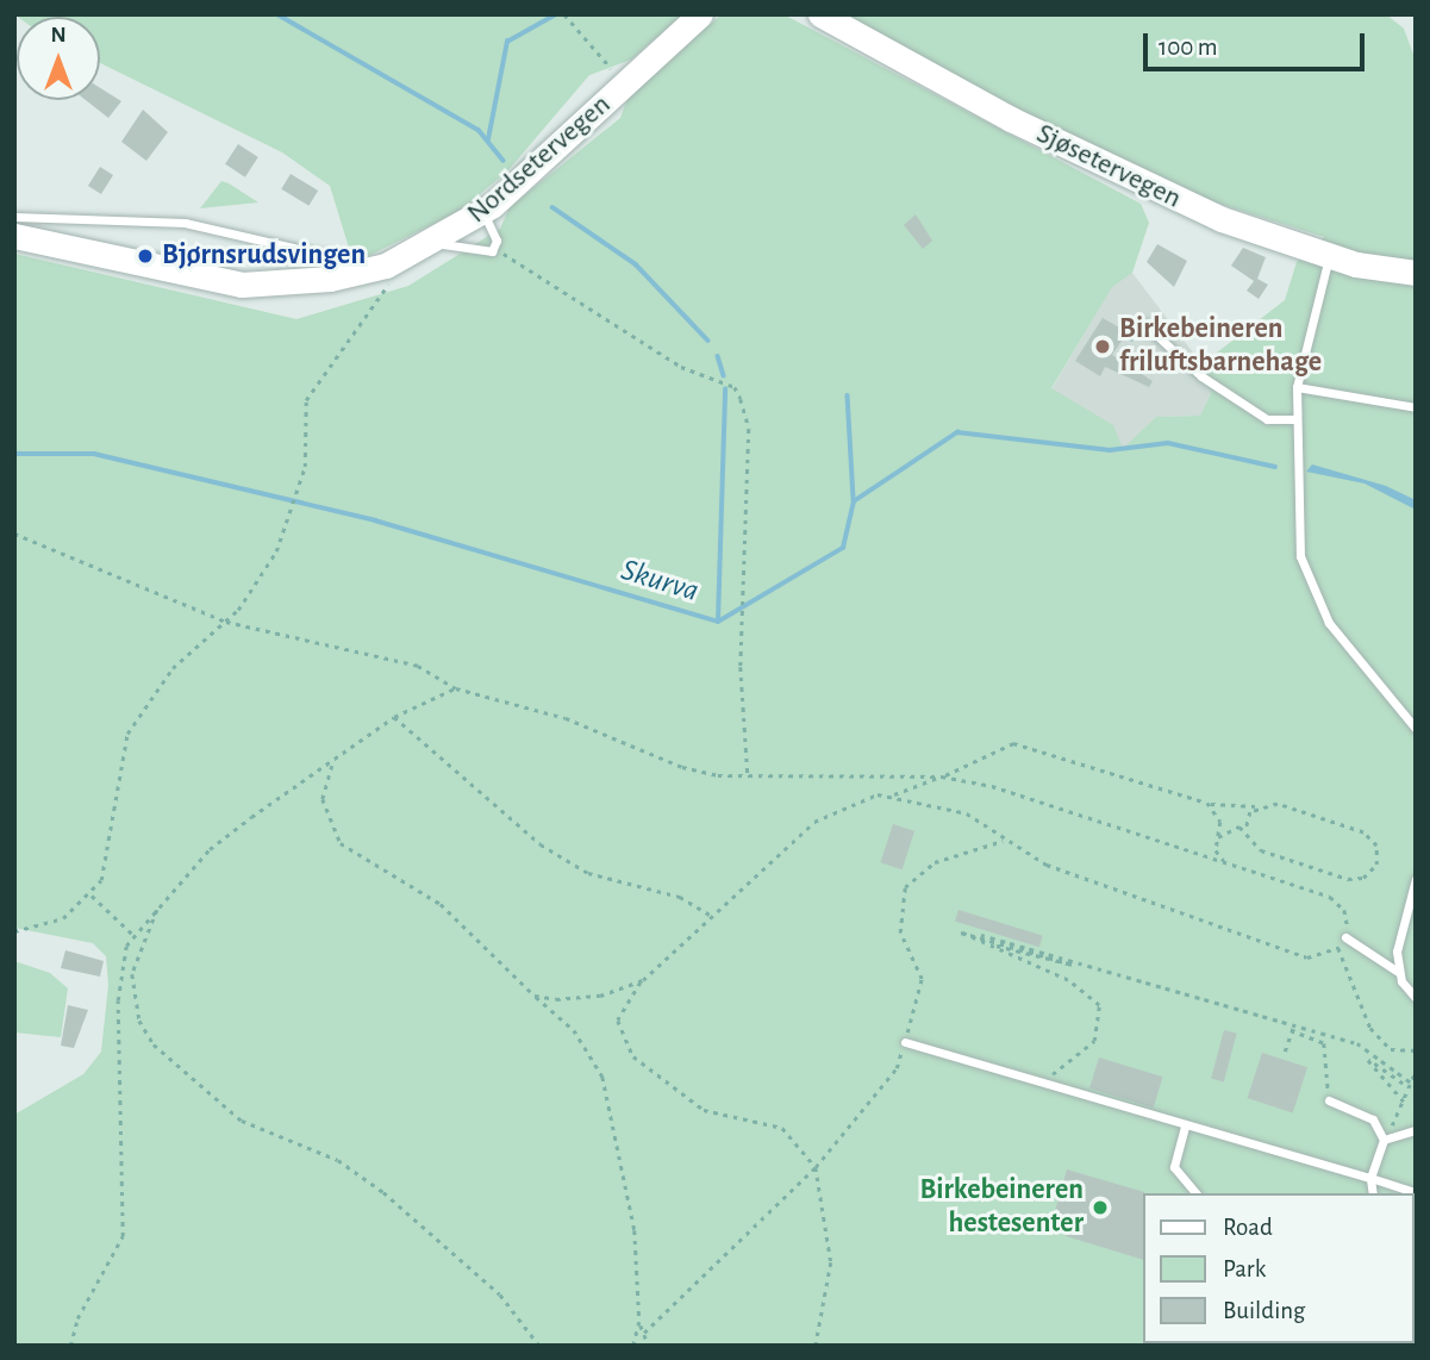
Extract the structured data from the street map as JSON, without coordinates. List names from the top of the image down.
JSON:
{
  "streets": {
    "main road": ["Nordsetervegen", "Sjøsetervegen"]
  },
  "water": ["Skurva"],
  "places": ["Bjørnsrudsvingen", "Birkebeineren friluftsbarnehage", "Birkebeineren hestesenter"],
  "legend": ["Road", "Park", "Building"],
  "scale_bar": "100 m",
  "north": "top"
}
